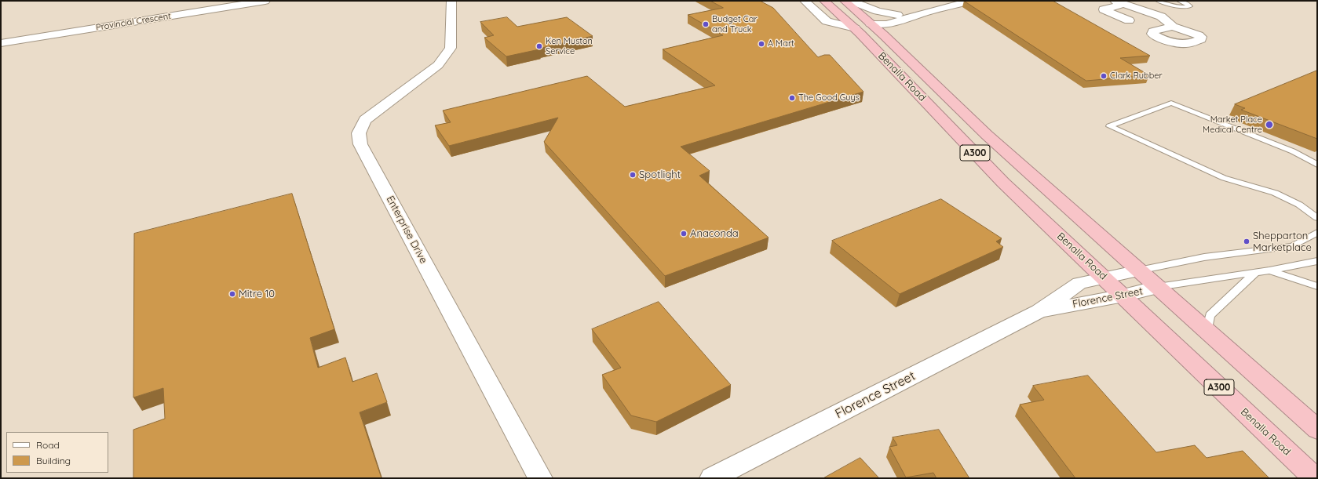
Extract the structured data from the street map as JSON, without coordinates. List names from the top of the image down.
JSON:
{
  "streets": {
    "highway": ["Benalla Road", "A300"],
    "street": ["Provincial Crescent", "Enterprise Drive", "Florence Street"]
  },
  "crossings": [
    ["Benalla Road", "Florence Street"]
  ],
  "places": [
    "Budget Car and Truck",
    "A Mart",
    "Ken Muston Service",
    "Clark Rubber",
    "The Good Guys",
    "Market Place Medical Centre",
    "Spotlight",
    "Anaconda",
    "Shepparton Marketplace",
    "Mitre 10"
  ],
  "legend": ["Road", "Building"]
}
